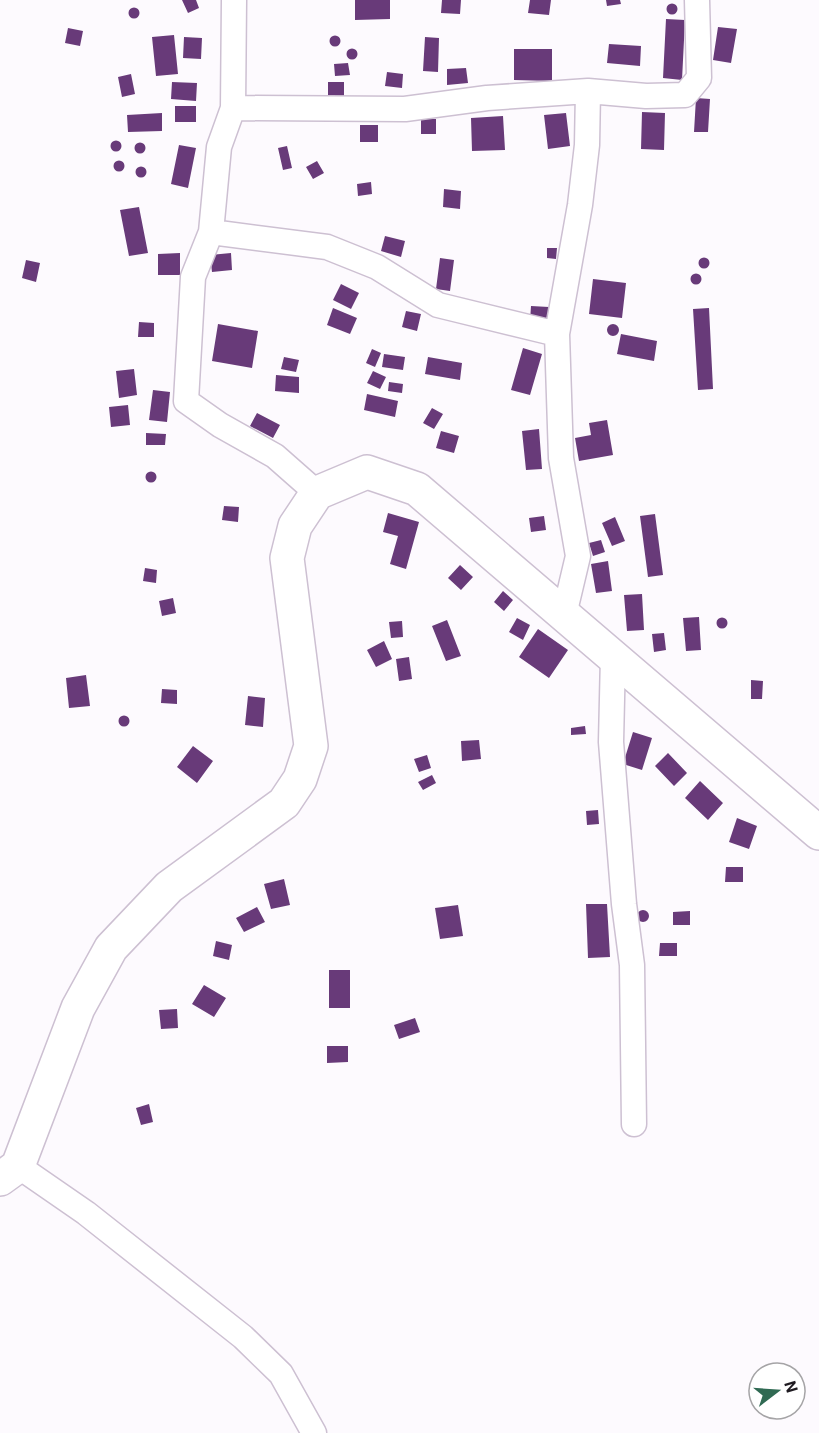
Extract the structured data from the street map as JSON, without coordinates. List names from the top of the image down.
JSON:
{
  "north": "right"
}
